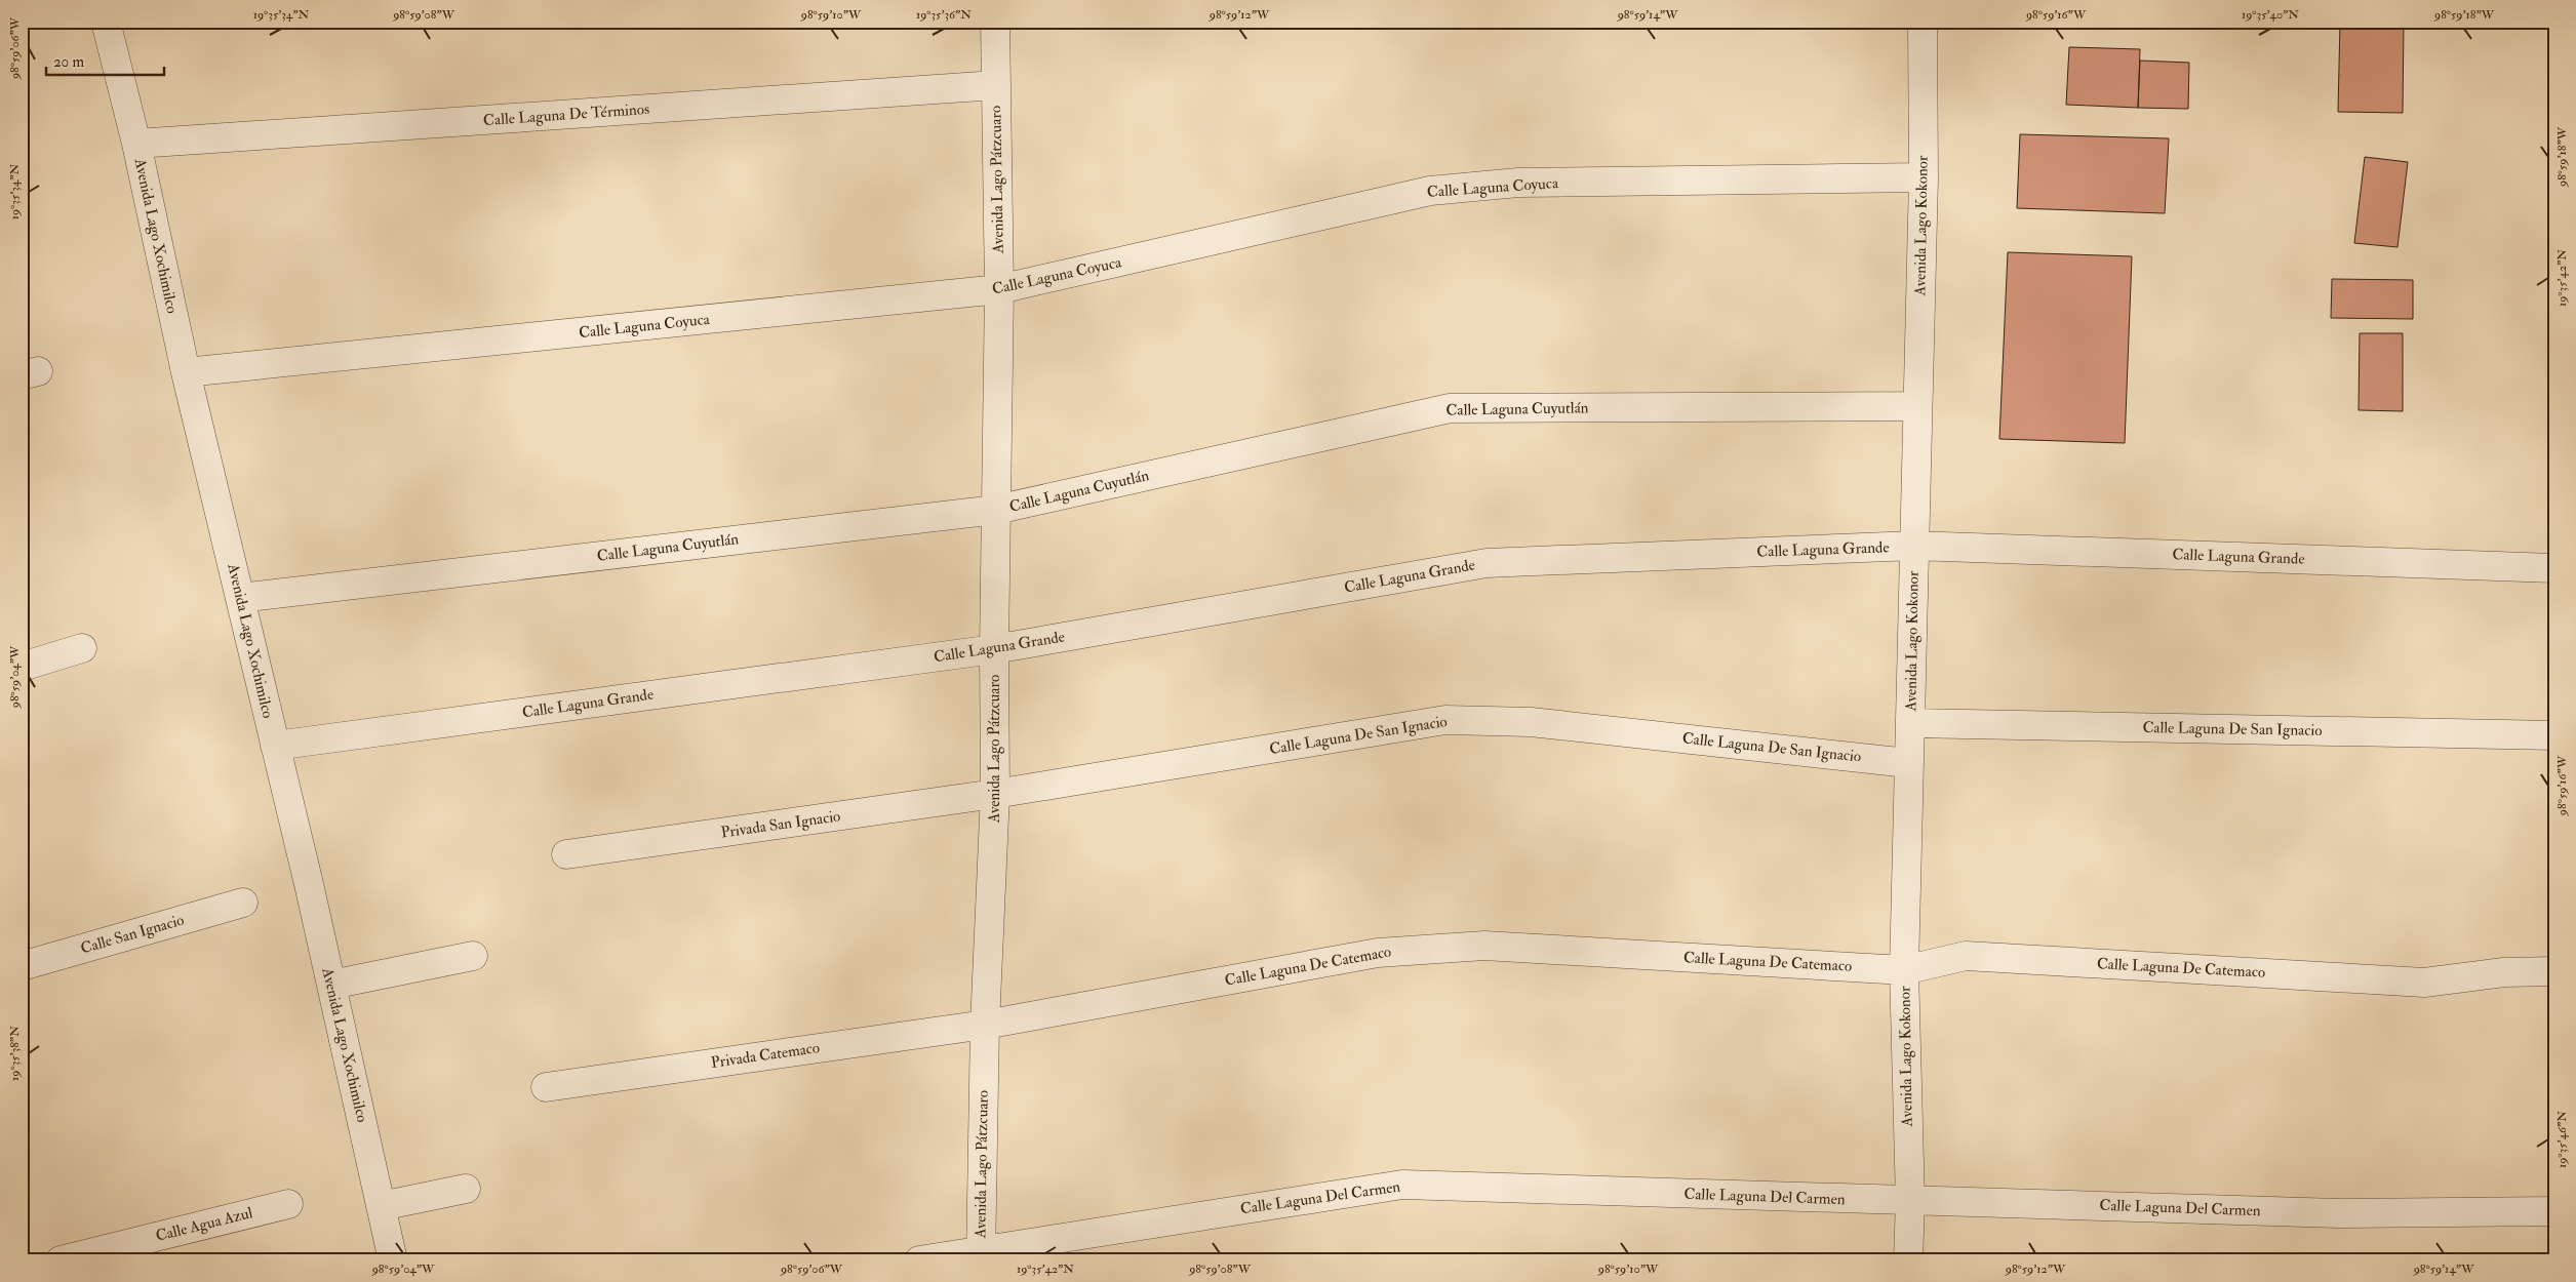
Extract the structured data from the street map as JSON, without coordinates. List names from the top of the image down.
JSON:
{
  "streets": {
    "street": [
      "Calle Laguna De Términos",
      "Avenida Lago Pátzcuaro",
      "Calle Laguna Coyuca",
      "Avenida Lago Kokonor",
      "Avenida Lago Xochimilco",
      "Calle Laguna Cuyutlán",
      "Calle Laguna Grande",
      "Calle Laguna De San Ignacio",
      "Privada San Ignacio",
      "Calle San Ignacio",
      "Calle Laguna De Catemaco",
      "Privada Catemaco",
      "Calle Laguna Del Carmen",
      "Calle Agua Azul"
    ]
  },
  "crossings": [
    ["Calle Laguna De Términos", "Avenida Lago Pátzcuaro"],
    ["Calle Laguna De Términos", "Avenida Lago Xochimilco"],
    ["Avenida Lago Pátzcuaro", "Calle Laguna Coyuca"],
    ["Avenida Lago Pátzcuaro", "Calle Laguna Cuyutlán"],
    ["Avenida Lago Pátzcuaro", "Calle Laguna Grande"],
    ["Avenida Lago Pátzcuaro", "Calle Laguna De San Ignacio"],
    ["Avenida Lago Pátzcuaro", "Privada San Ignacio"],
    ["Avenida Lago Pátzcuaro", "Calle Laguna De Catemaco"],
    ["Avenida Lago Pátzcuaro", "Privada Catemaco"],
    ["Avenida Lago Pátzcuaro", "Calle Laguna Del Carmen"],
    ["Calle Laguna Coyuca", "Avenida Lago Kokonor"],
    ["Calle Laguna Coyuca", "Avenida Lago Xochimilco"],
    ["Avenida Lago Kokonor", "Calle Laguna Cuyutlán"],
    ["Avenida Lago Kokonor", "Calle Laguna Grande"],
    ["Avenida Lago Kokonor", "Calle Laguna De San Ignacio"],
    ["Avenida Lago Kokonor", "Calle Laguna De Catemaco"],
    ["Avenida Lago Kokonor", "Calle Laguna Del Carmen"],
    ["Avenida Lago Xochimilco", "Calle Laguna Cuyutlán"],
    ["Avenida Lago Xochimilco", "Calle Laguna Grande"],
    ["Calle Laguna De San Ignacio", "Privada San Ignacio"],
    ["Calle Laguna De Catemaco", "Privada Catemaco"]
  ],
  "scale_bar": "20 m",
  "coordinates": [
    "19°35'34\"N",
    "98°59'08\"W",
    "98°59'10\"W",
    "19°35'36\"N",
    "98°59'12\"W",
    "98°59'14\"W",
    "98°59'16\"W",
    "19°35'40\"N",
    "98°59'18\"W",
    "98°59'06\"W",
    "19°35'42\"N",
    "98°59'04\"W",
    "19°35'38\"N",
    "19°35'46\"N"
  ]
}
